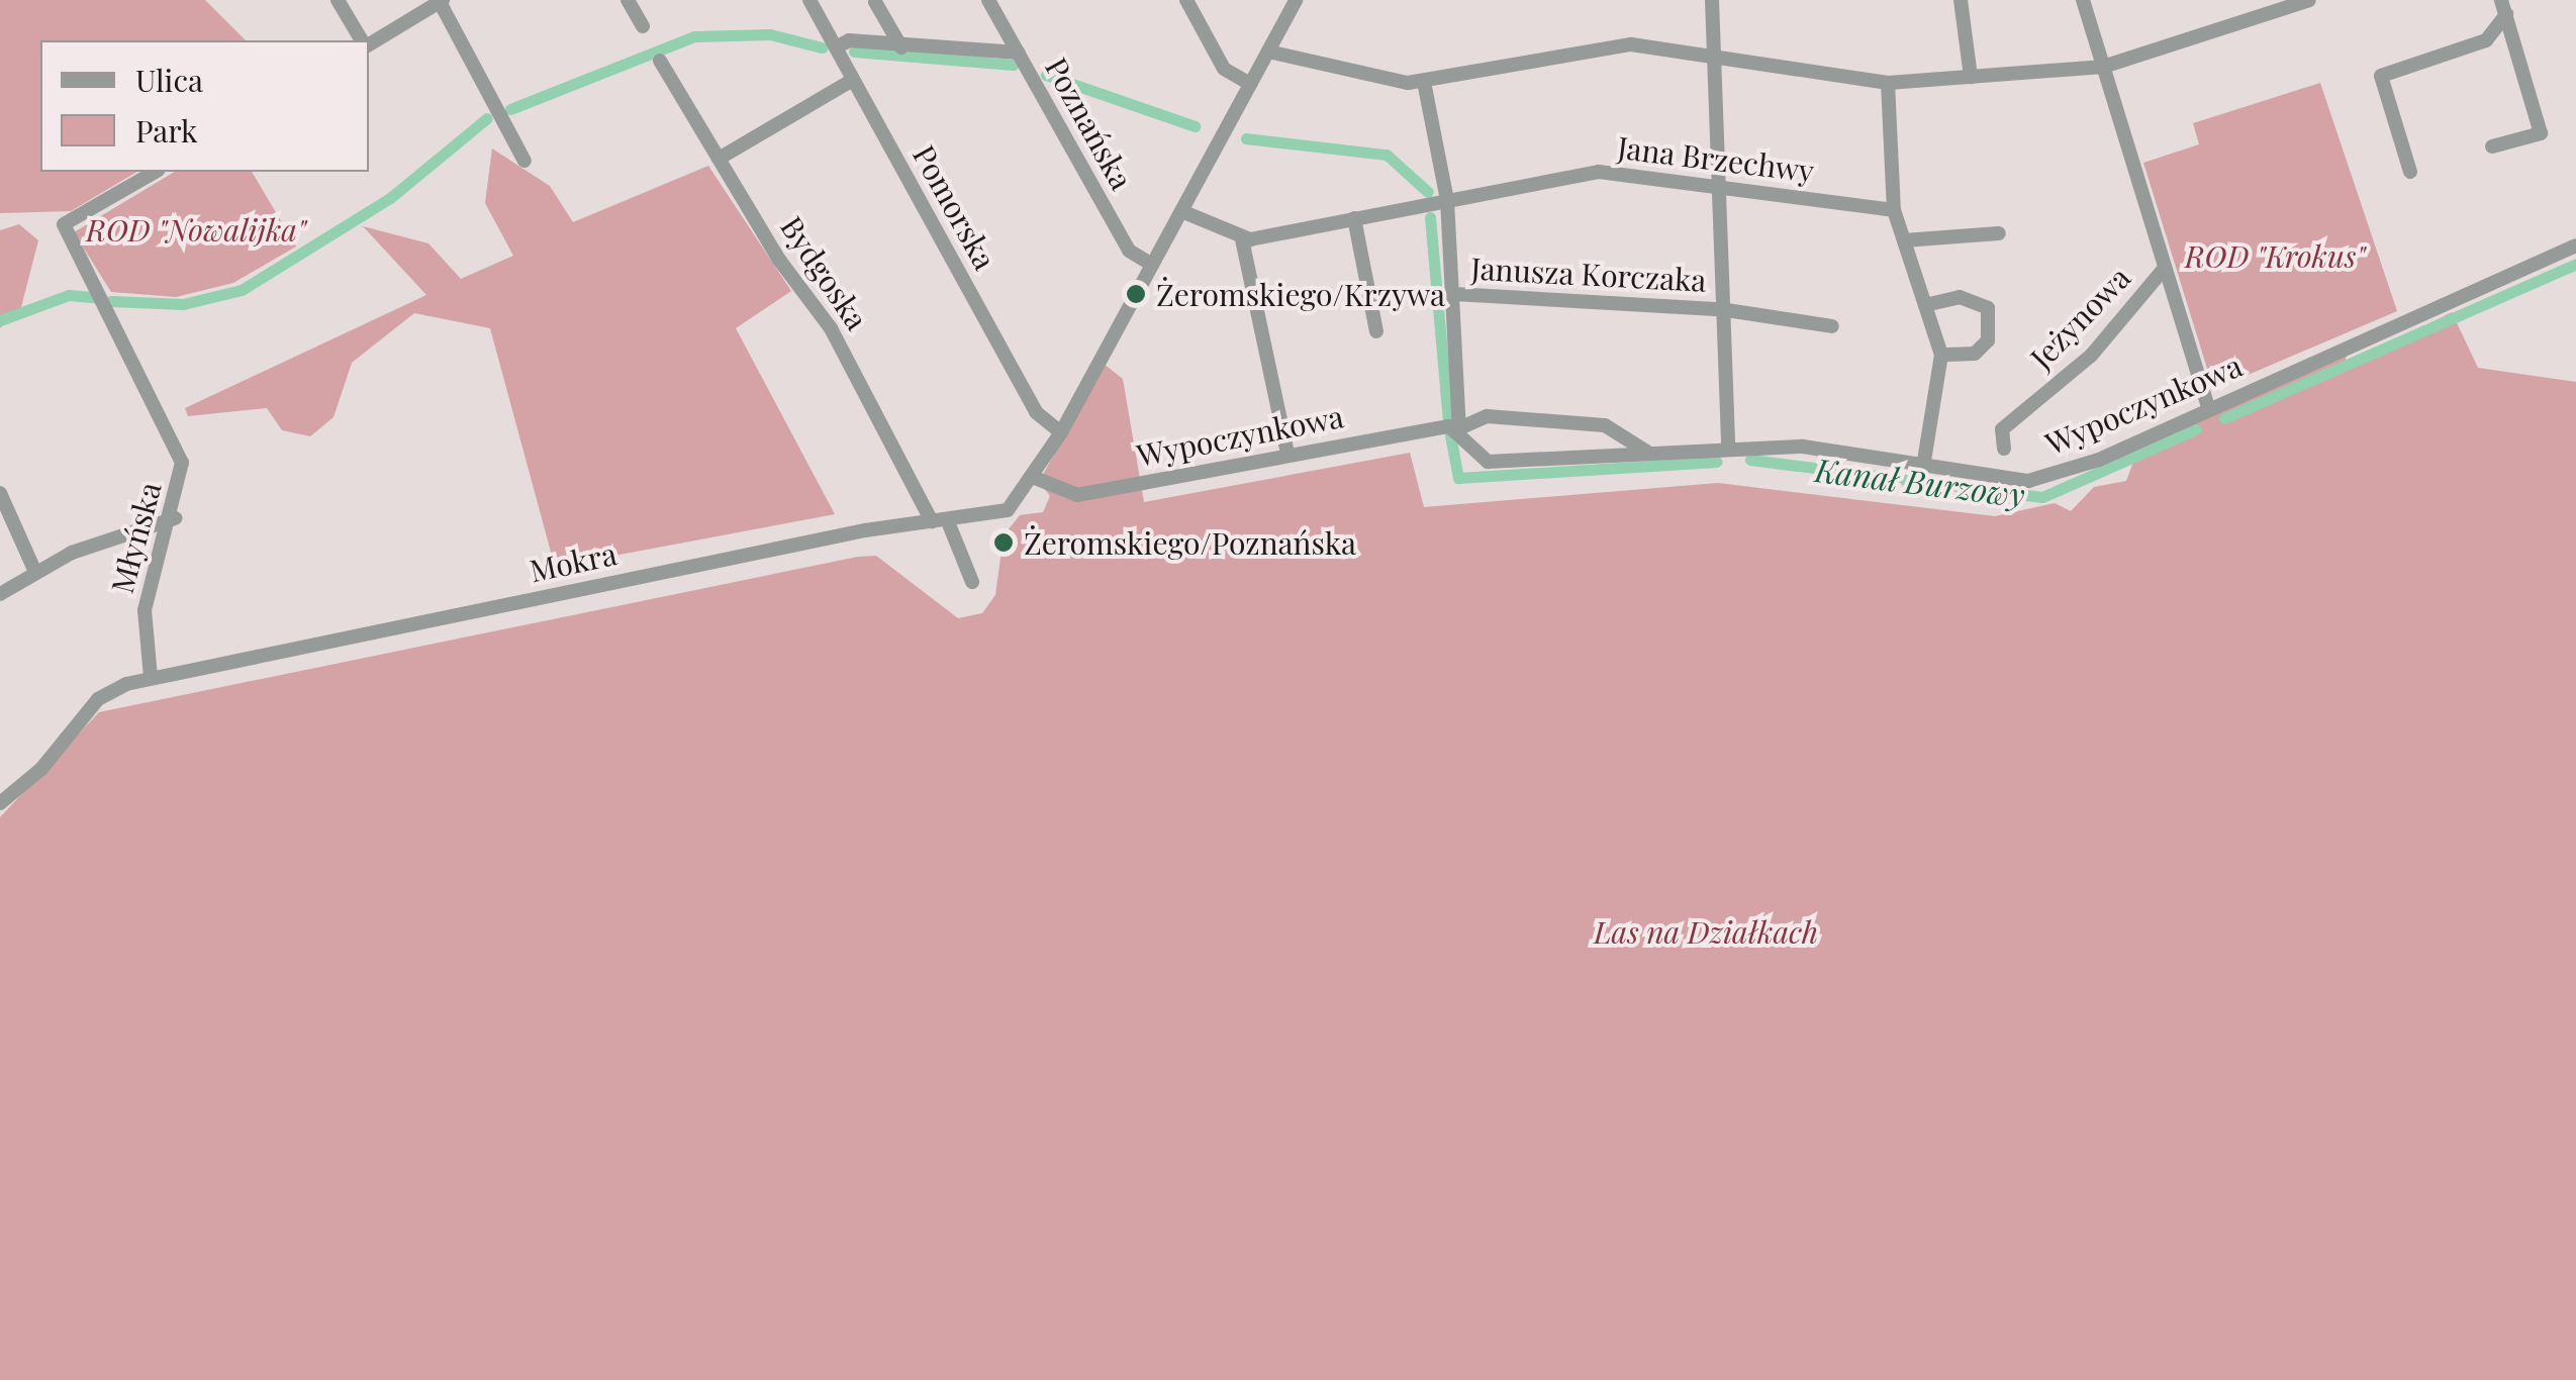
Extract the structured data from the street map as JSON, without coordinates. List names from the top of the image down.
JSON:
{
  "streets": {
    "street": [
      "Poznańska",
      "Jana Brzechwy",
      "Pomorska",
      "Bydgoska",
      "Janusza Korczaka",
      "Jeżynowa",
      "Wypoczynkowa",
      "Młyńska",
      "Mokra"
    ]
  },
  "crossings": [
    ["Bydgoska", "Mokra"],
    ["Wypoczynkowa", "Mokra"],
    ["Młyńska", "Mokra"]
  ],
  "water": ["Kanał Burzowy"],
  "parks": ["ROD \"Nowalijka\"", "ROD \"Krokus\"", "Las na Działkach"],
  "places": ["Żeromskiego/Krzywa", "Żeromskiego/Poznańska"],
  "legend": ["Ulica", "Park"]
}
